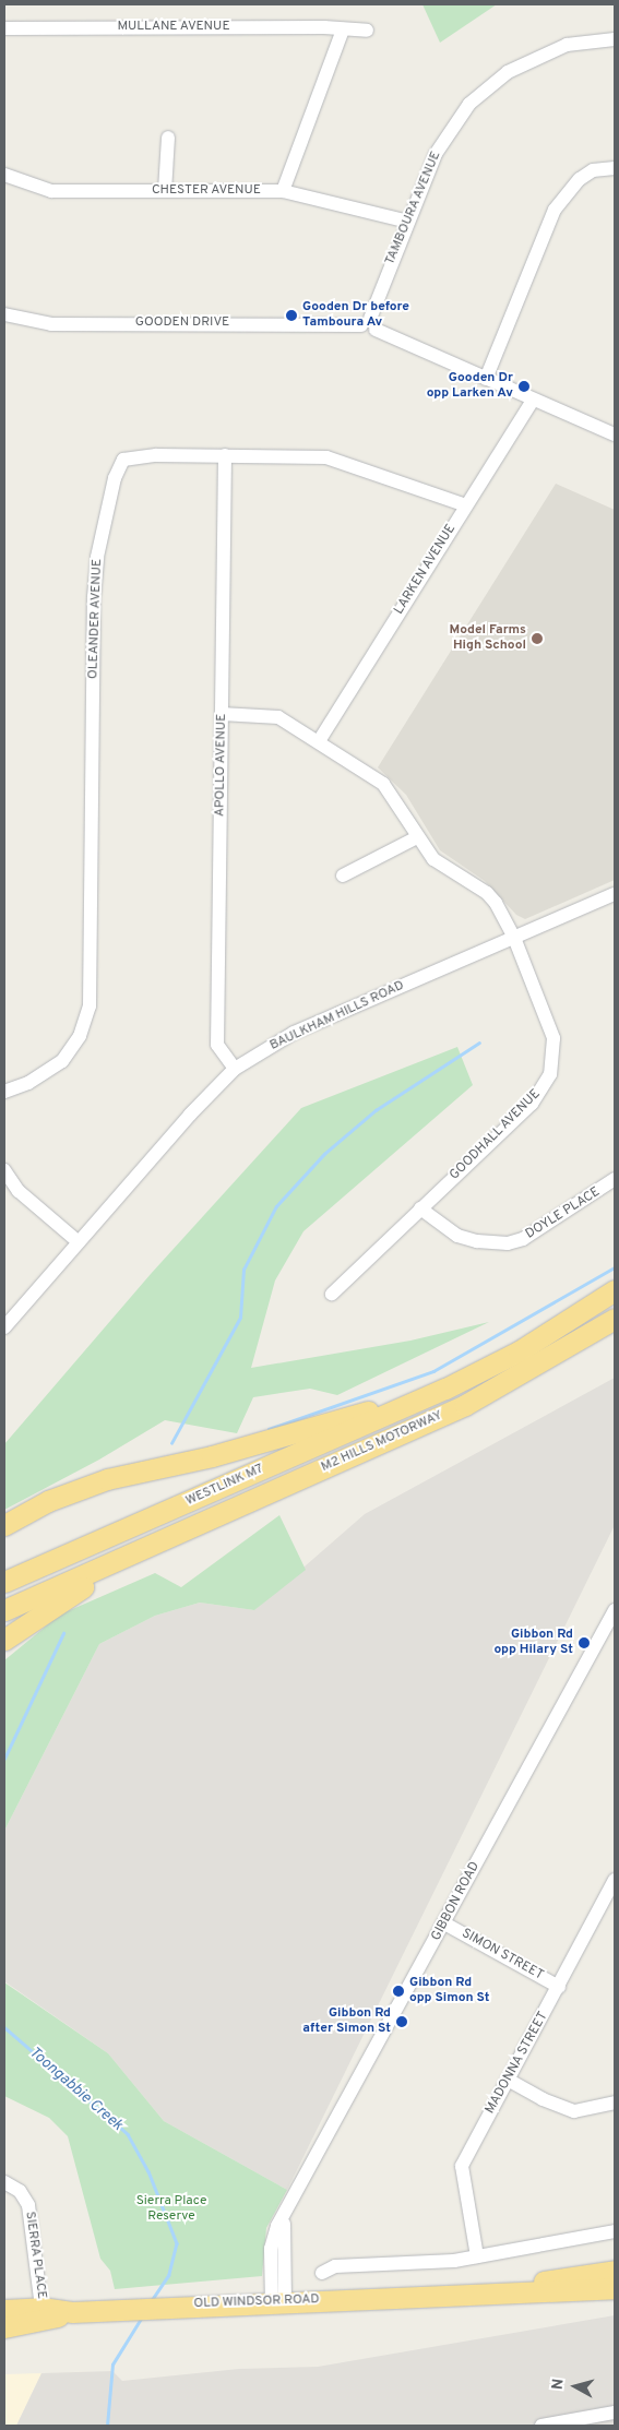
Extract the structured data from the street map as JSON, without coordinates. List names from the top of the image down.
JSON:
{
  "streets": {
    "highway": ["M2 HILLS MOTORWAY", "WESTLINK M7", "OLD WINDSOR ROAD"],
    "street": [
      "MULLANE AVENUE",
      "CHESTER AVENUE",
      "TAMBOURA AVENUE",
      "GOODEN DRIVE",
      "LARKEN AVENUE",
      "OLEANDER AVENUE",
      "APOLLO AVENUE",
      "BAULKHAM HILLS ROAD",
      "GOODHALL AVENUE",
      "DOYLE PLACE",
      "GIBBON ROAD",
      "SIMON STREET",
      "MADONNA STREET",
      "SIERRA PLACE"
    ]
  },
  "crossings": [
    ["CHESTER AVENUE", "TAMBOURA AVENUE"],
    ["TAMBOURA AVENUE", "GOODEN DRIVE"],
    ["GOODEN DRIVE", "LARKEN AVENUE"],
    ["LARKEN AVENUE", "OLEANDER AVENUE"],
    ["LARKEN AVENUE", "GOODHALL AVENUE"],
    ["OLEANDER AVENUE", "APOLLO AVENUE"],
    ["APOLLO AVENUE", "BAULKHAM HILLS ROAD"],
    ["APOLLO AVENUE", "GOODHALL AVENUE"],
    ["BAULKHAM HILLS ROAD", "GOODHALL AVENUE"],
    ["GOODHALL AVENUE", "DOYLE PLACE"],
    ["GIBBON ROAD", "SIMON STREET"],
    ["GIBBON ROAD", "OLD WINDSOR ROAD"],
    ["SIMON STREET", "MADONNA STREET"],
    ["MADONNA STREET", "OLD WINDSOR ROAD"],
    ["SIERRA PLACE", "OLD WINDSOR ROAD"]
  ],
  "water": ["Toongabbie Creek"],
  "parks": ["Sierra Place Reserve"],
  "places": [
    "Gooden Dr before Tamboura Av",
    "Gooden Dr opp Larken Av",
    "Model Farms High School",
    "Gibbon Rd opp Hilary St",
    "Gibbon Rd opp Simon St",
    "Gibbon Rd after Simon St"
  ],
  "north": "left"
}
